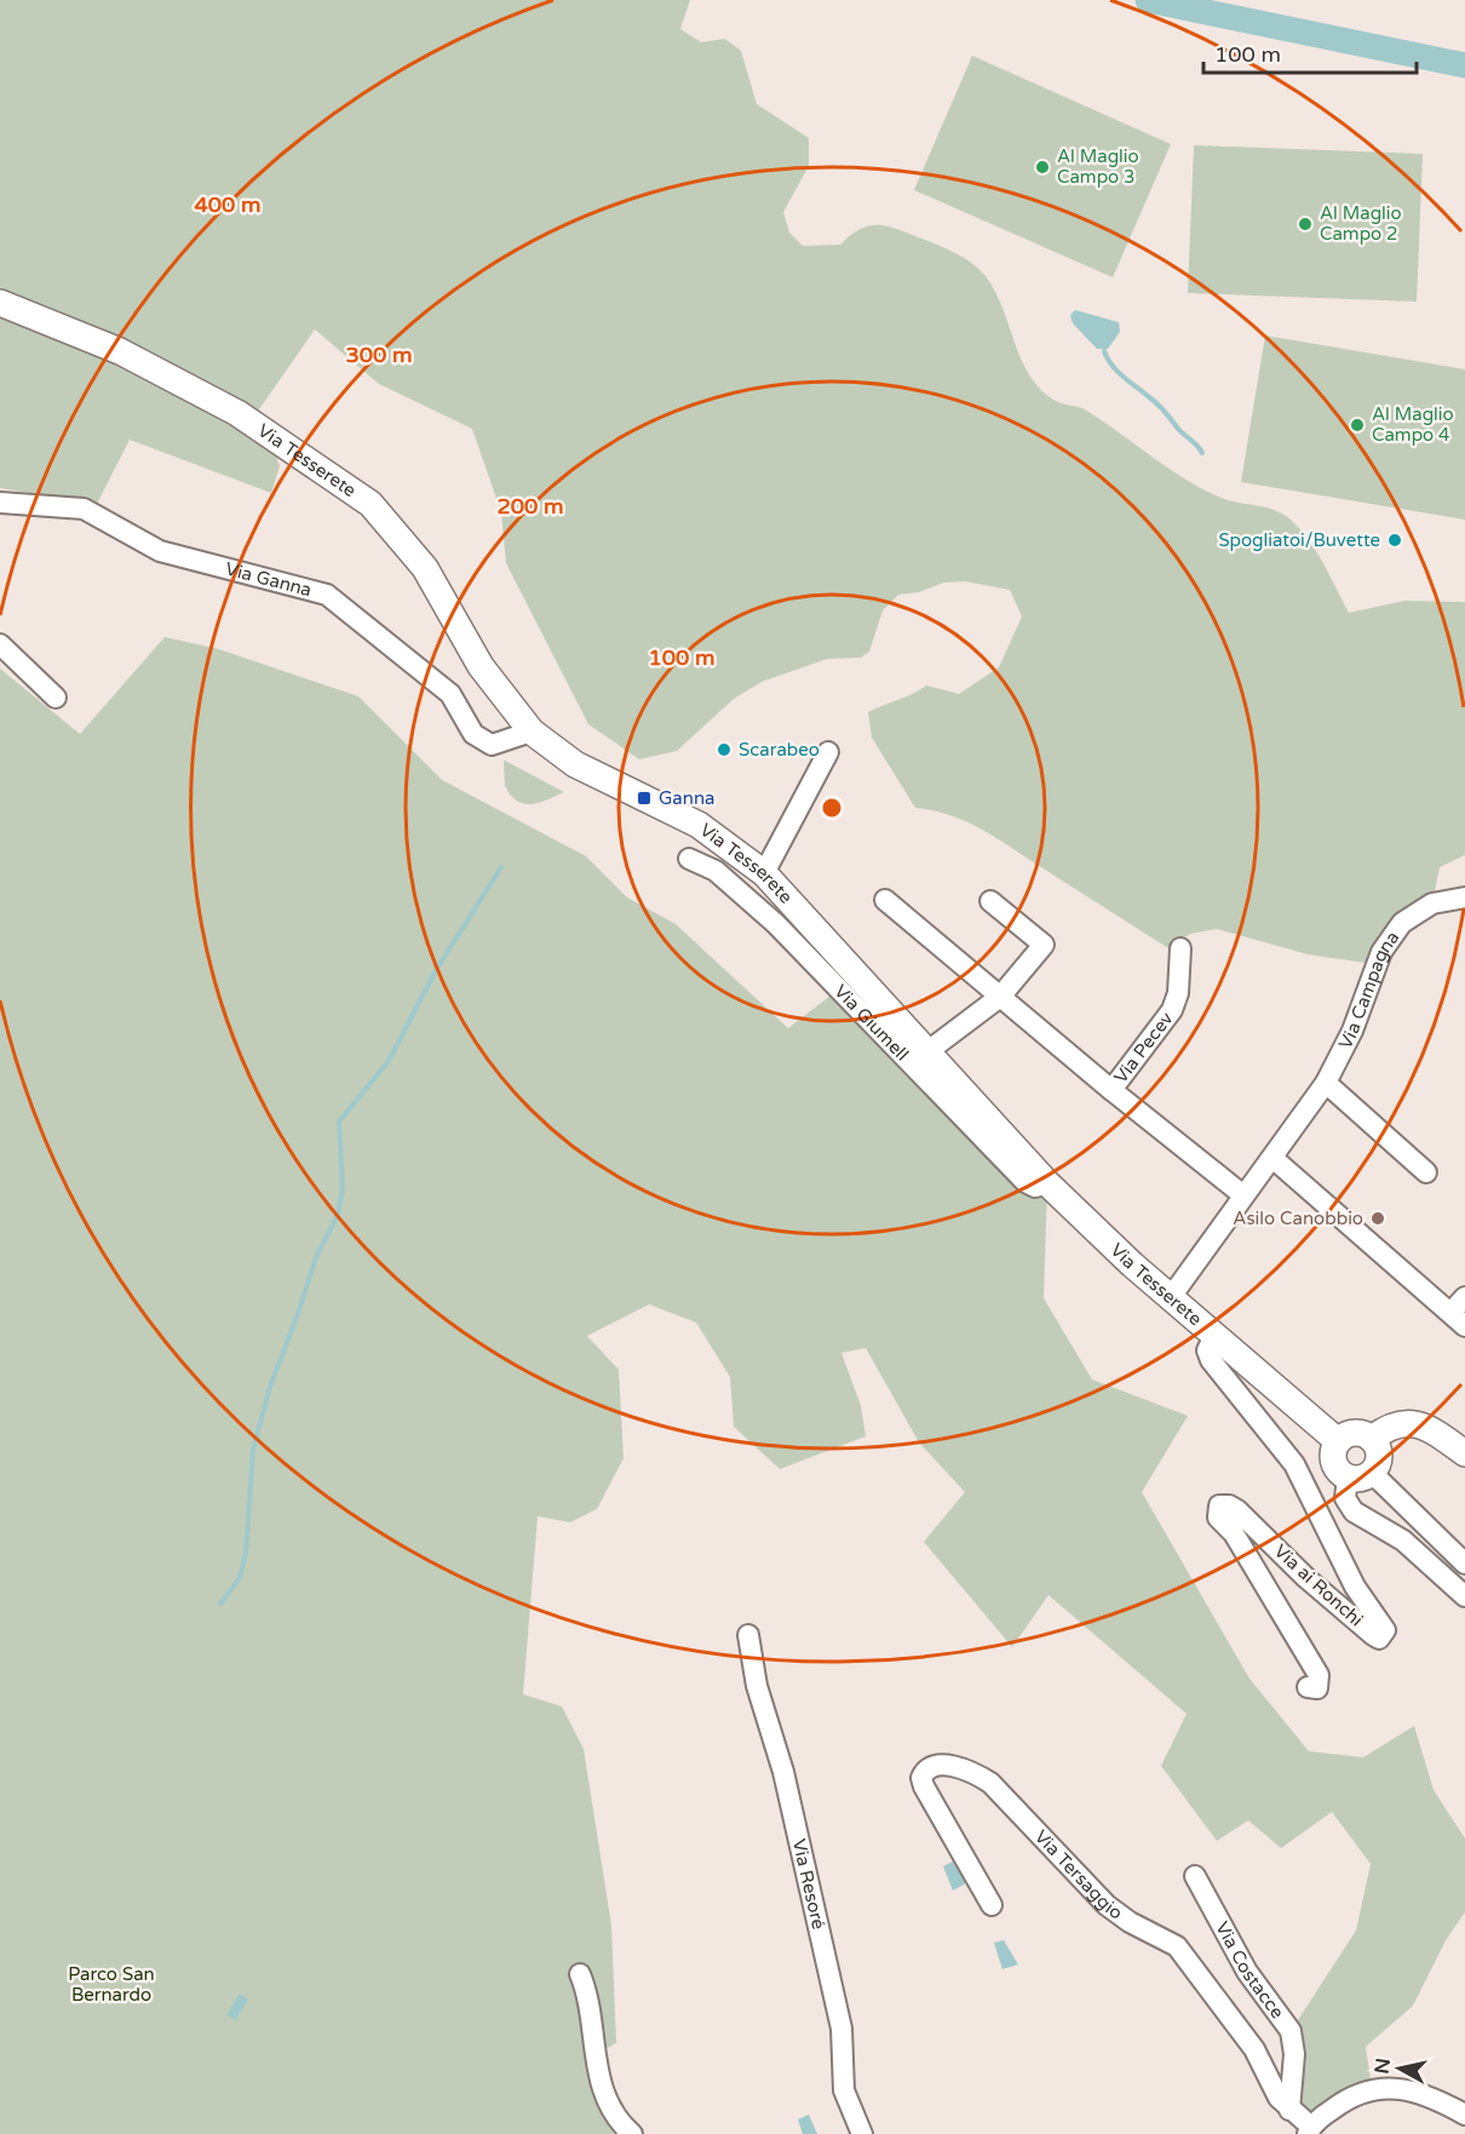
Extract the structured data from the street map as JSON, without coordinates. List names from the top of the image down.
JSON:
{
  "streets": {
    "main road": ["Via Tesserete"],
    "street": [
      "Via Ganna",
      "Via Campagna",
      "Via Giumell",
      "Via Pecev",
      "Via ai Ronchi",
      "Via Tersaggio",
      "Via Resoré",
      "Via Costacce"
    ]
  },
  "crossings": [
    ["Via Tesserete", "Via Ganna"],
    ["Via Tesserete", "Via Campagna"],
    ["Via Tesserete", "Via Giumell"],
    ["Via Tesserete", "Via ai Ronchi"],
    ["Via Tersaggio", "Via Costacce"]
  ],
  "parks": ["Parco San Bernardo"],
  "places": {
    "other": [
      "Al Maglio Campo 3",
      "Al Maglio Campo 2",
      "Al Maglio Campo 4",
      "Spogliatoi/Buvette",
      "Scarabeo",
      "Asilo Canobbio"
    ],
    "transit": ["Ganna"]
  },
  "scale_bar": "100 m",
  "north": "left",
  "rings": [
    "400 m",
    "300 m",
    "200 m",
    "100 m"
  ]
}
